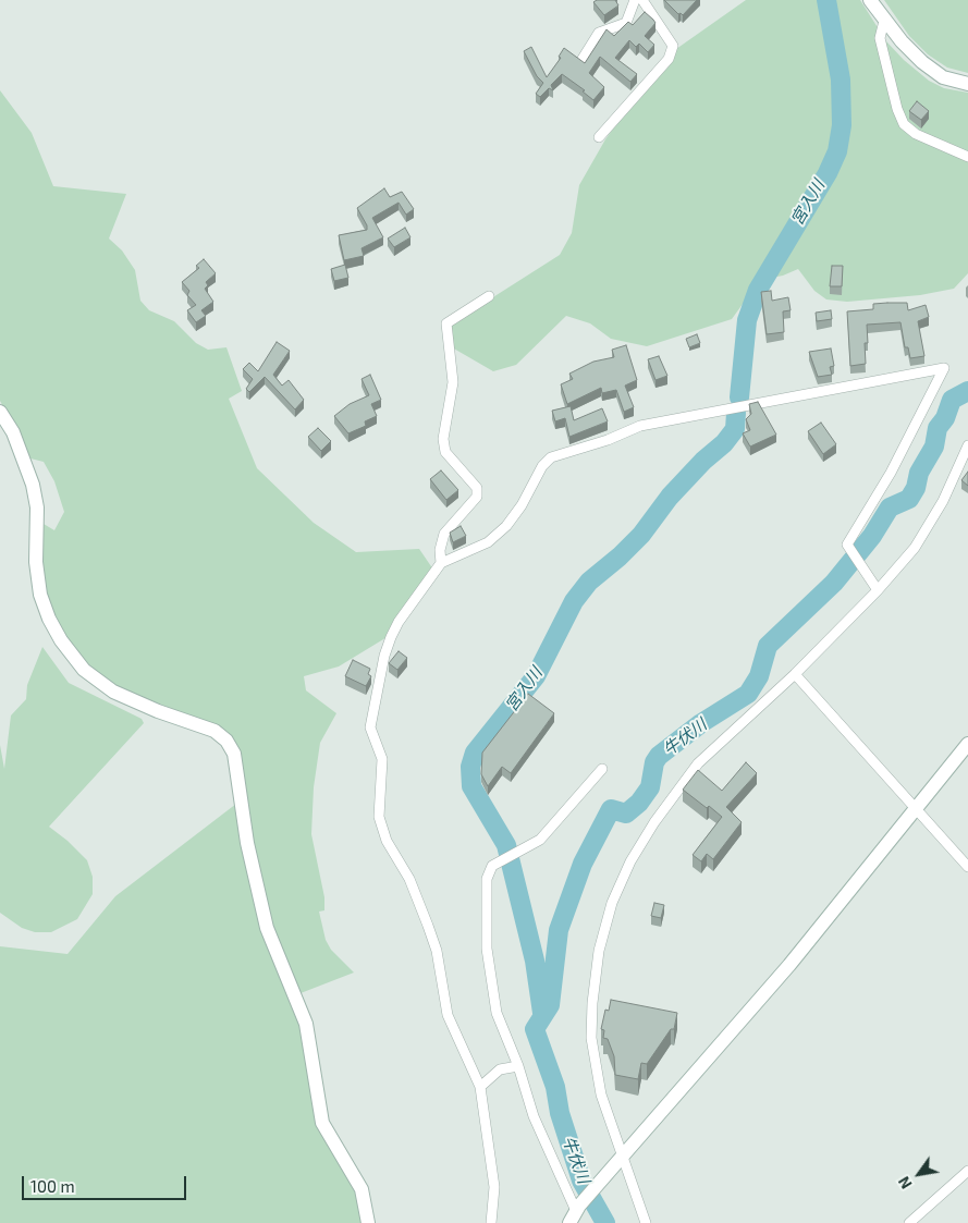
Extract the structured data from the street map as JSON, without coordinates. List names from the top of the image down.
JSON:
{
  "water": ["宮入川", "牛伏川"],
  "scale_bar": "100 m",
  "north": "bottom left"
}
